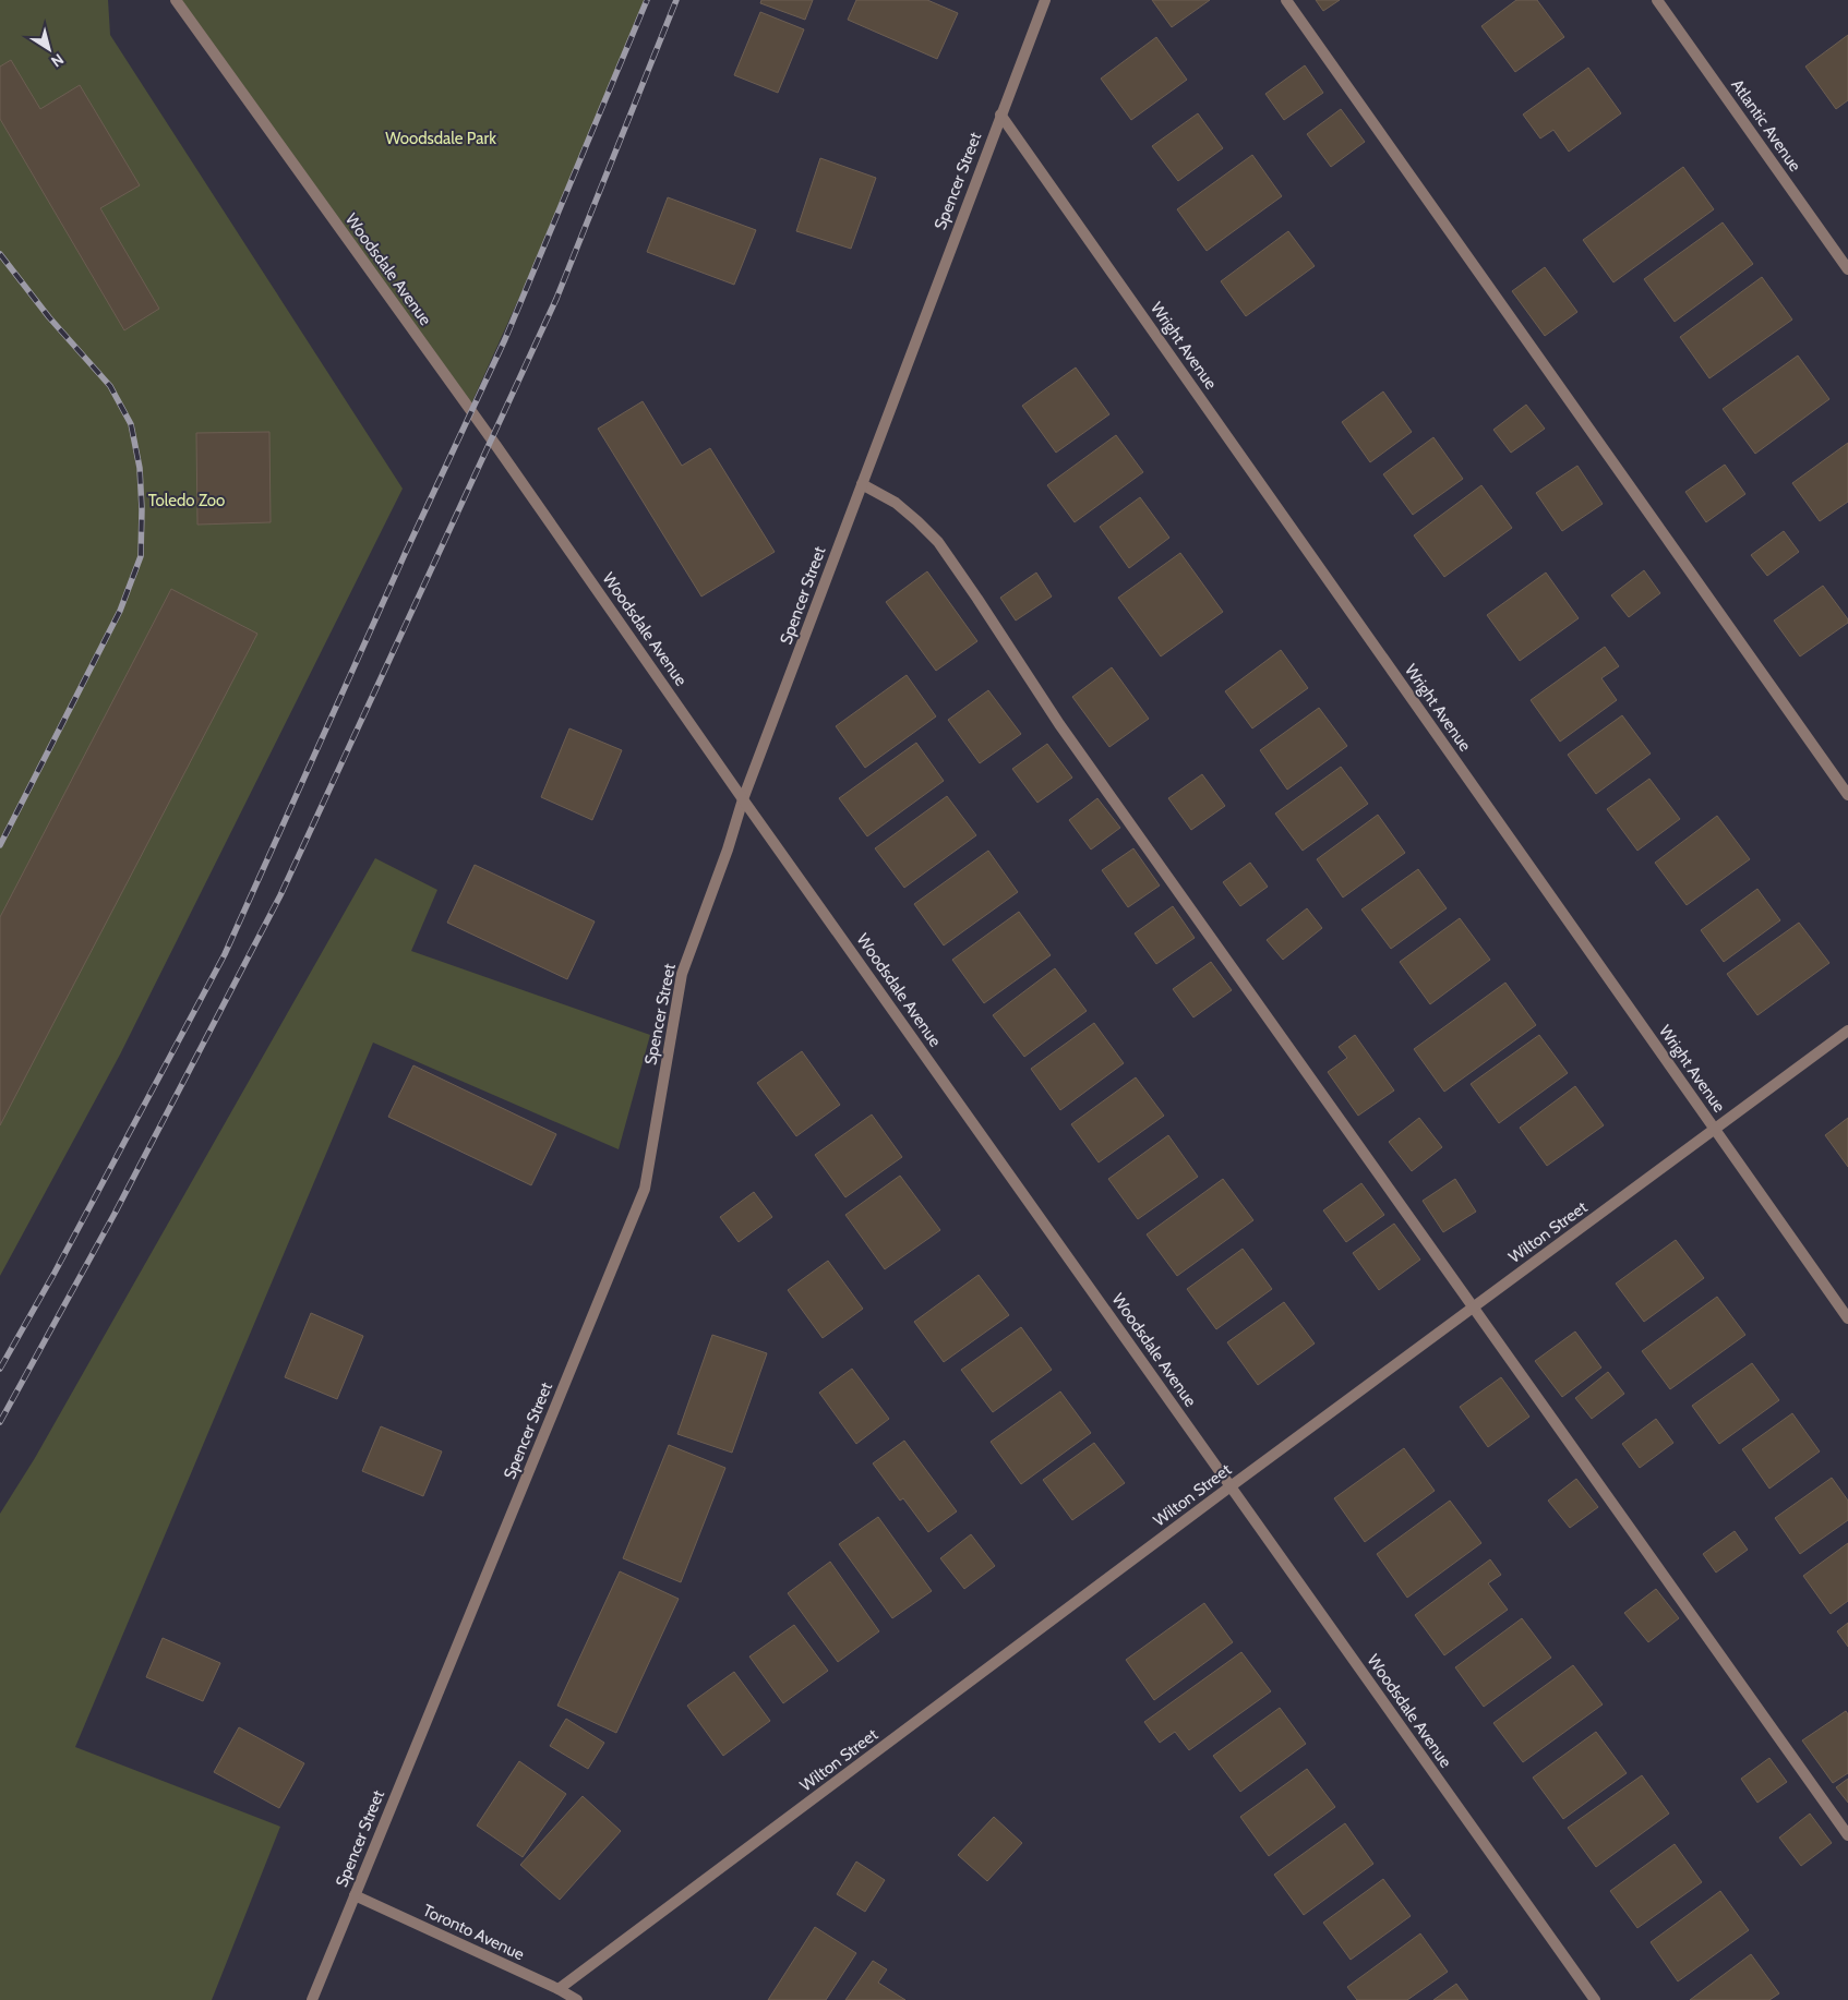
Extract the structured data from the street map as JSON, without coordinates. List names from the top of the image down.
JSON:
{
  "streets": {
    "street": [
      "Atlantic Avenue",
      "Spencer Street",
      "Woodsdale Avenue",
      "Wright Avenue",
      "Wilton Street",
      "Toronto Avenue"
    ]
  },
  "crossings": [
    ["Spencer Street", "Woodsdale Avenue"],
    ["Spencer Street", "Wright Avenue"],
    ["Spencer Street", "Toronto Avenue"],
    ["Woodsdale Avenue", "Wilton Street"],
    ["Wright Avenue", "Wilton Street"],
    ["Wilton Street", "Toronto Avenue"]
  ],
  "parks": ["Woodsdale Park", "Toledo Zoo"],
  "north": "bottom right"
}
